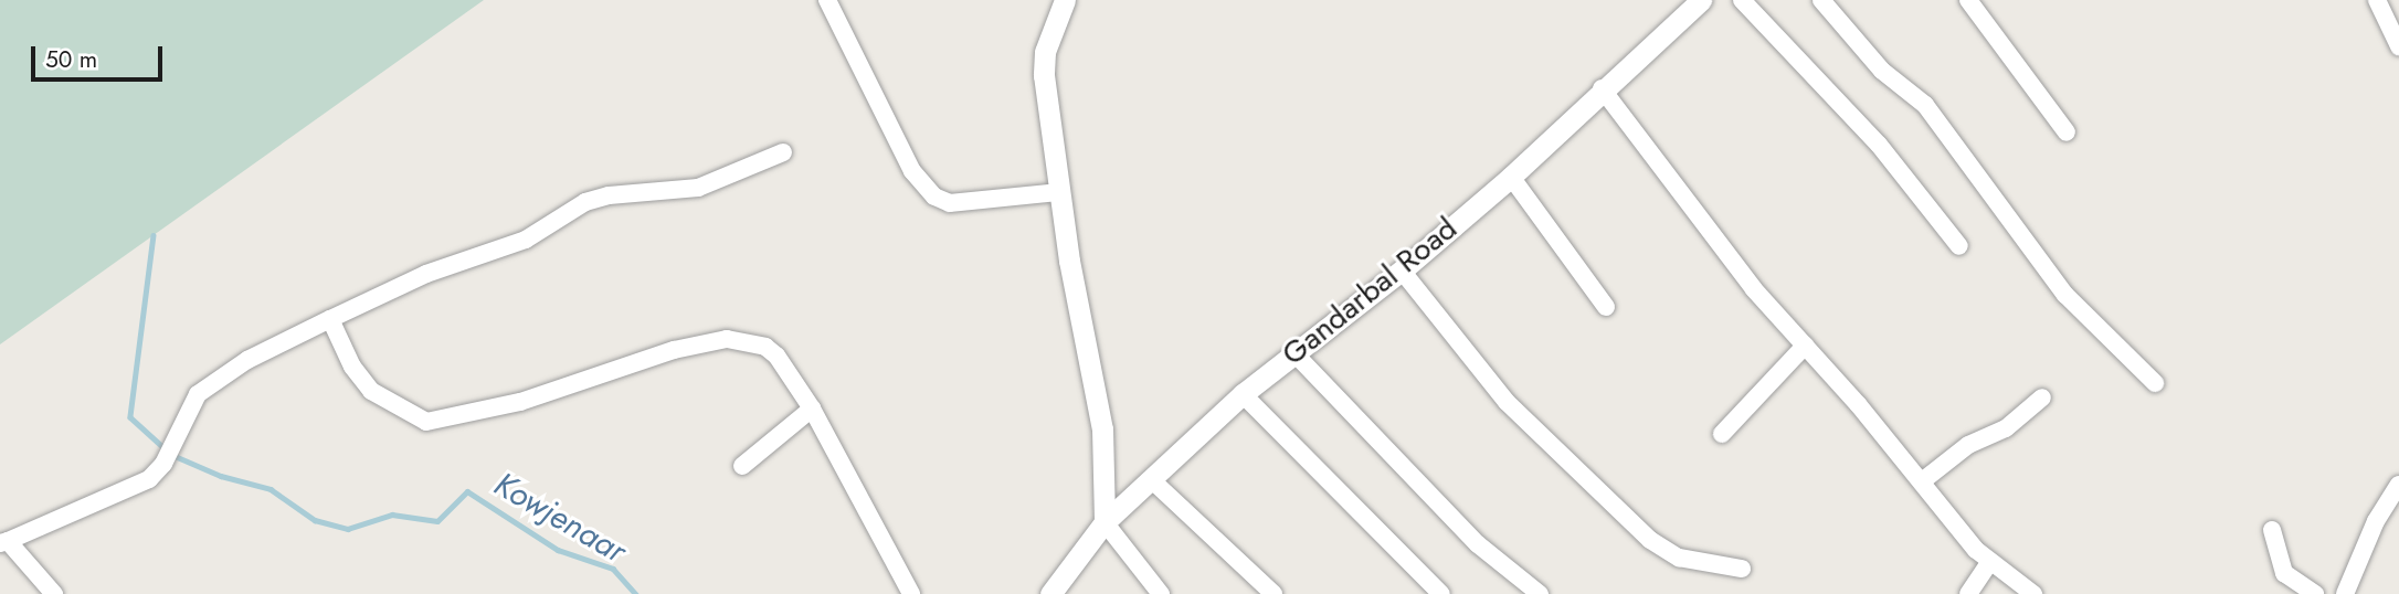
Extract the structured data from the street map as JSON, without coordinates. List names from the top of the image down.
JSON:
{
  "streets": {
    "street": ["Gandarbal Road"]
  },
  "water": ["Kowjenaar"],
  "scale_bar": "50 m"
}
